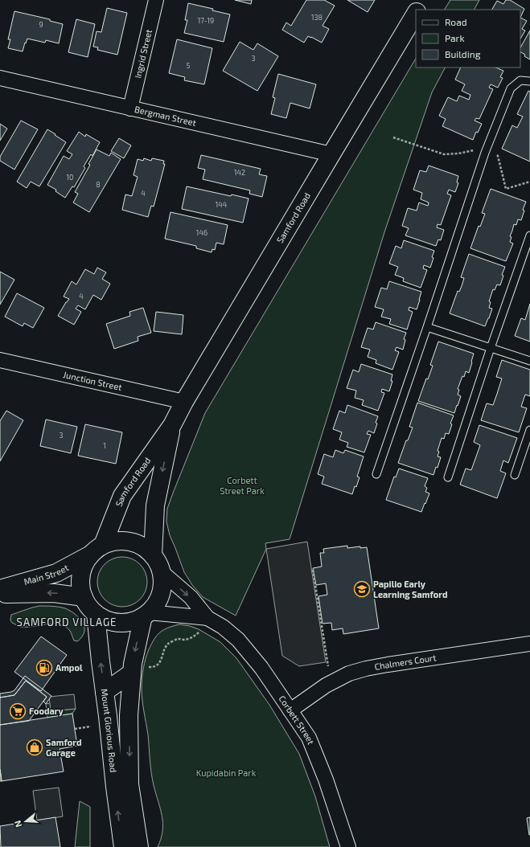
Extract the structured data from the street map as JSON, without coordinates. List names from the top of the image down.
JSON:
{
  "streets": {
    "main road": ["Samford Road", "Main Street", "Mount Glorious Road"],
    "street": [
      "Ingrid Street",
      "Bergman Street",
      "Junction Street",
      "Chalmers Court",
      "Corbett Street"
    ]
  },
  "crossings": [
    ["Ingrid Street", "Bergman Street"],
    ["Bergman Street", "Samford Road"],
    ["Samford Road", "Junction Street"],
    ["Samford Road", "Main Street"],
    ["Samford Road", "Corbett Street"],
    ["Samford Road", "Mount Glorious Road"],
    ["Main Street", "Corbett Street"],
    ["Main Street", "Mount Glorious Road"],
    ["Chalmers Court", "Corbett Street"],
    ["Corbett Street", "Mount Glorious Road"]
  ],
  "districts": ["SAMFORD VILLAGE"],
  "parks": ["Corbett Street Park", "Kupidabin Park"],
  "places": {
    "school or university": ["Papilio Early Learning Samford"],
    "fuel station": ["Ampol"],
    "supermarket": ["Foodary"],
    "shop": ["Samford Garage"]
  },
  "house_numbers": [
    "138",
    "17-19",
    "9",
    "3",
    "5",
    "142",
    "10",
    "8",
    "4",
    "144",
    "146",
    "4",
    "3",
    "1"
  ],
  "legend": ["Road", "Park", "Building"],
  "north": "left"
}
